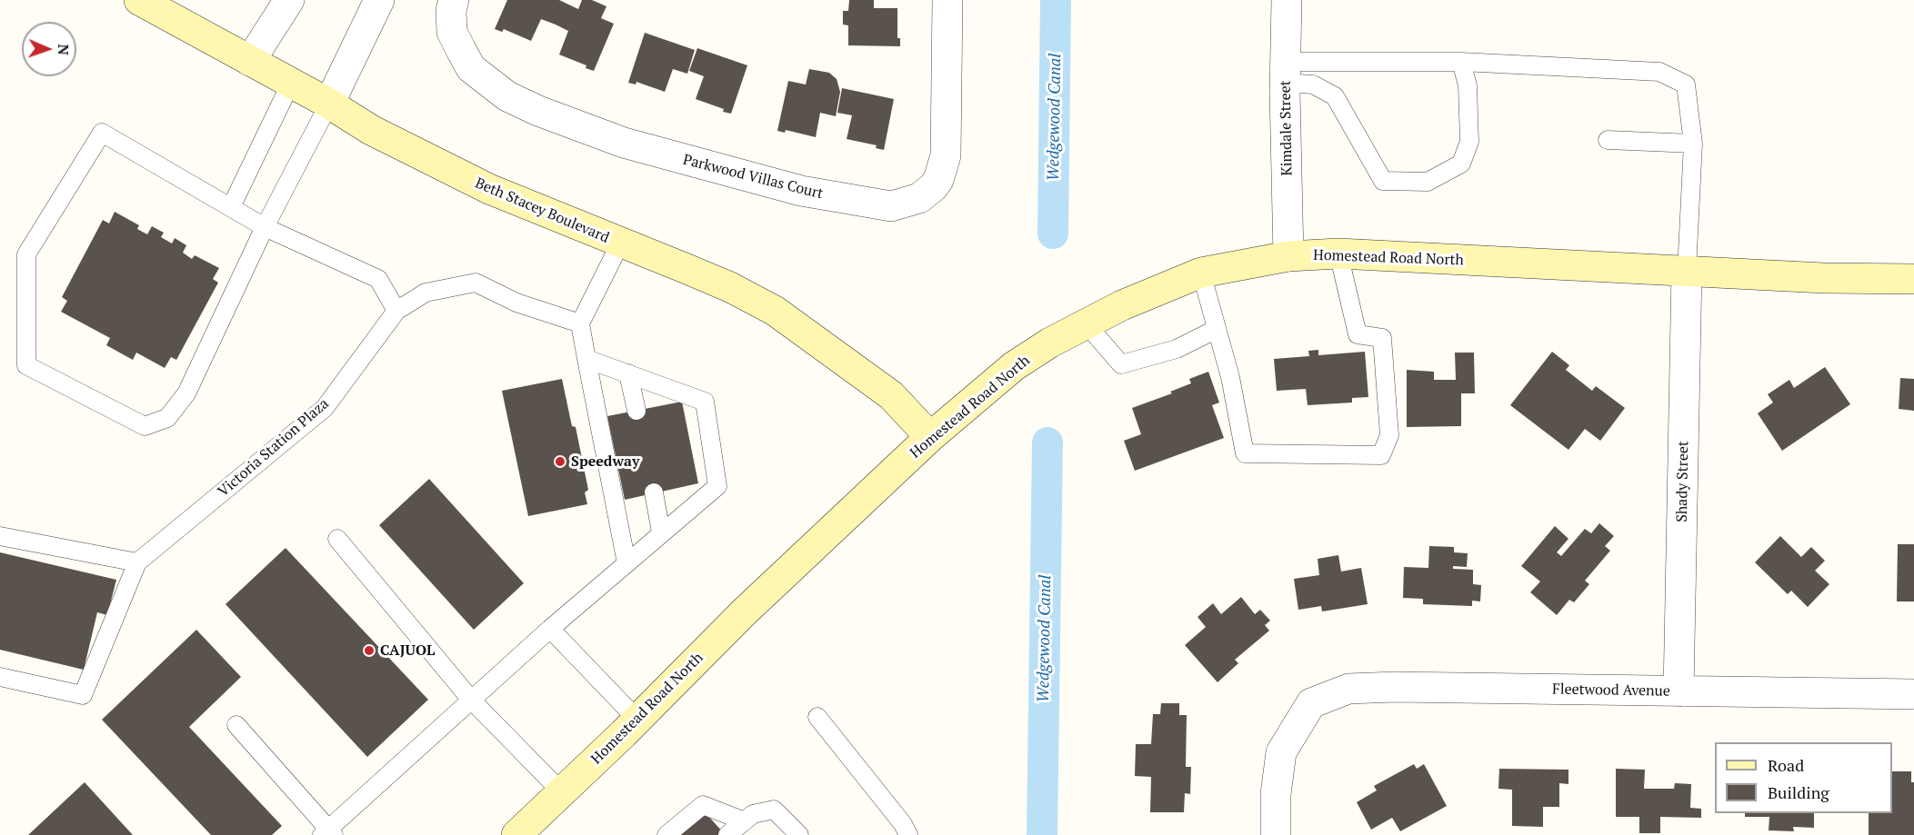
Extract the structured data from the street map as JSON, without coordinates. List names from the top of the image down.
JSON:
{
  "streets": {
    "main road": ["Beth Stacey Boulevard", "Homestead Road North"],
    "street": [
      "Kimdale Street",
      "Parkwood Villas Court",
      "Shady Street",
      "Fleetwood Avenue"
    ],
    "lane": ["Victoria Station Plaza"]
  },
  "crossings": [
    ["Kimdale Street", "Homestead Road North"],
    ["Beth Stacey Boulevard", "Homestead Road North"],
    ["Homestead Road North", "Shady Street"],
    ["Shady Street", "Fleetwood Avenue"]
  ],
  "water": ["Wedgewood Canal"],
  "places": ["Speedway", "CAJUOL"],
  "legend": ["Road", "Building"],
  "north": "right"
}
